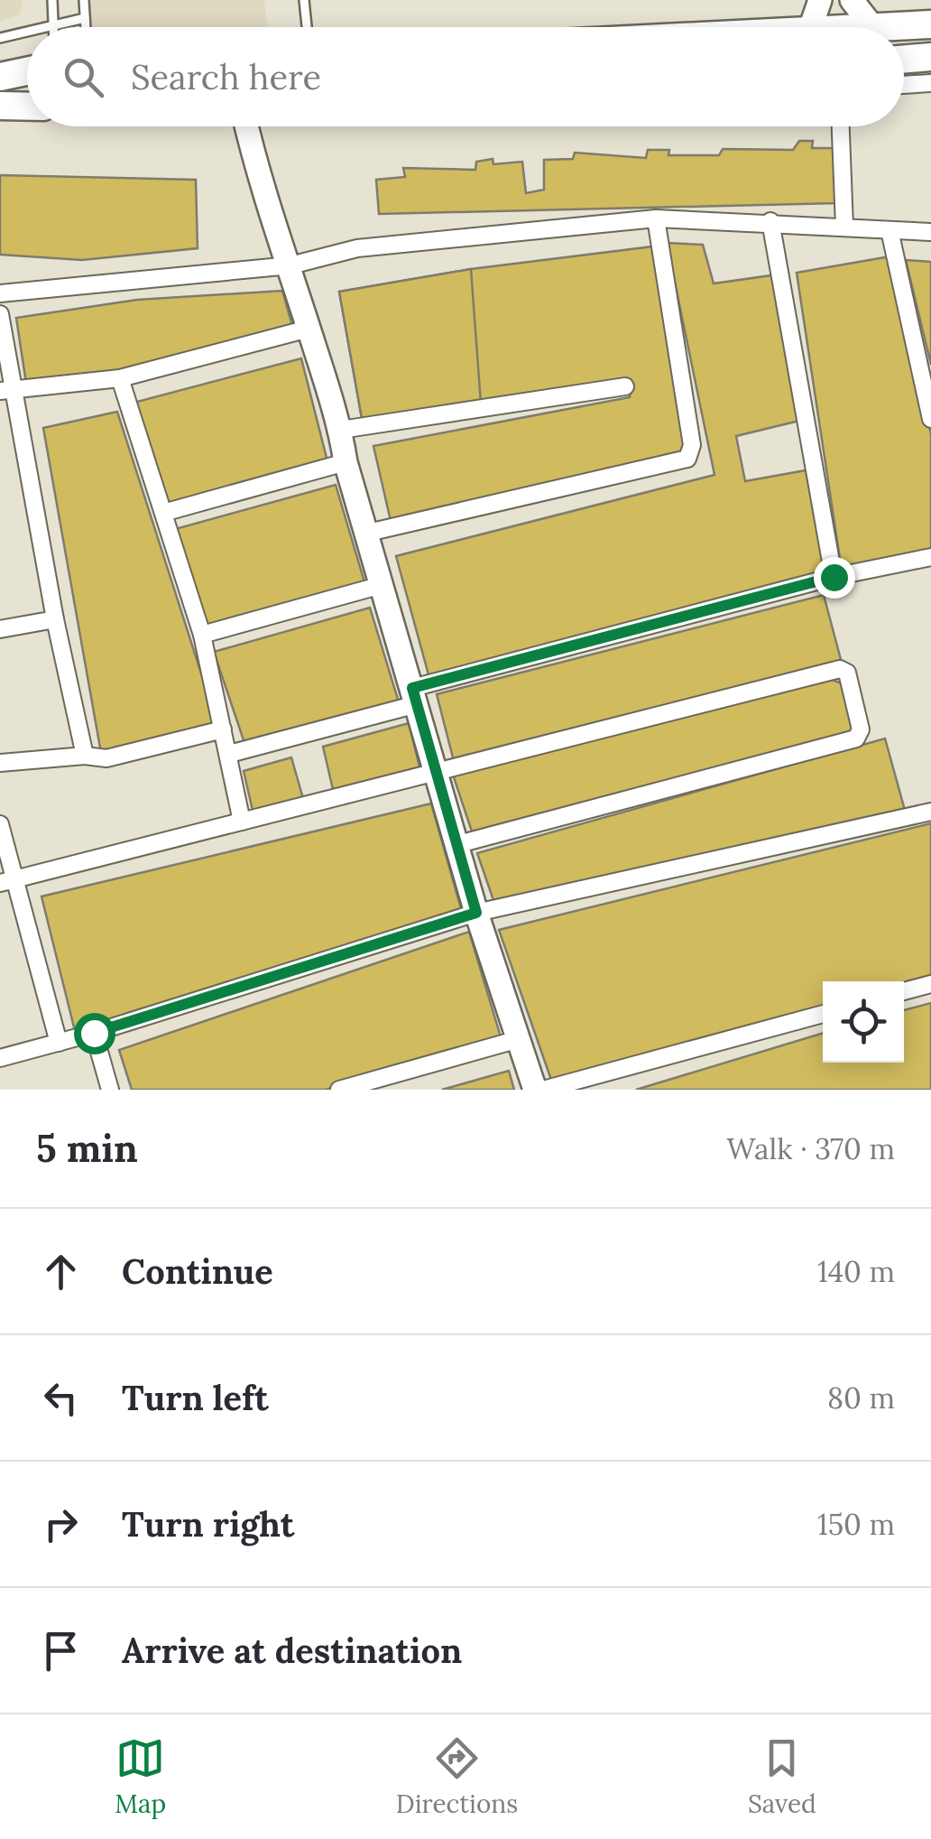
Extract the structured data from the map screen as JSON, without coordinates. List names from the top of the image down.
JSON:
{
  "page": {
    "search": "Search here",
    "heading": ["5 min", "Walk · 370 m"],
    "list": [
      ["Continue", "140 m"],
      ["Turn left", "80 m"],
      ["Turn right", "150 m"],
      "Arrive at destination"
    ],
    "nav": ["Map", "Directions", "Saved"]
  }
}
